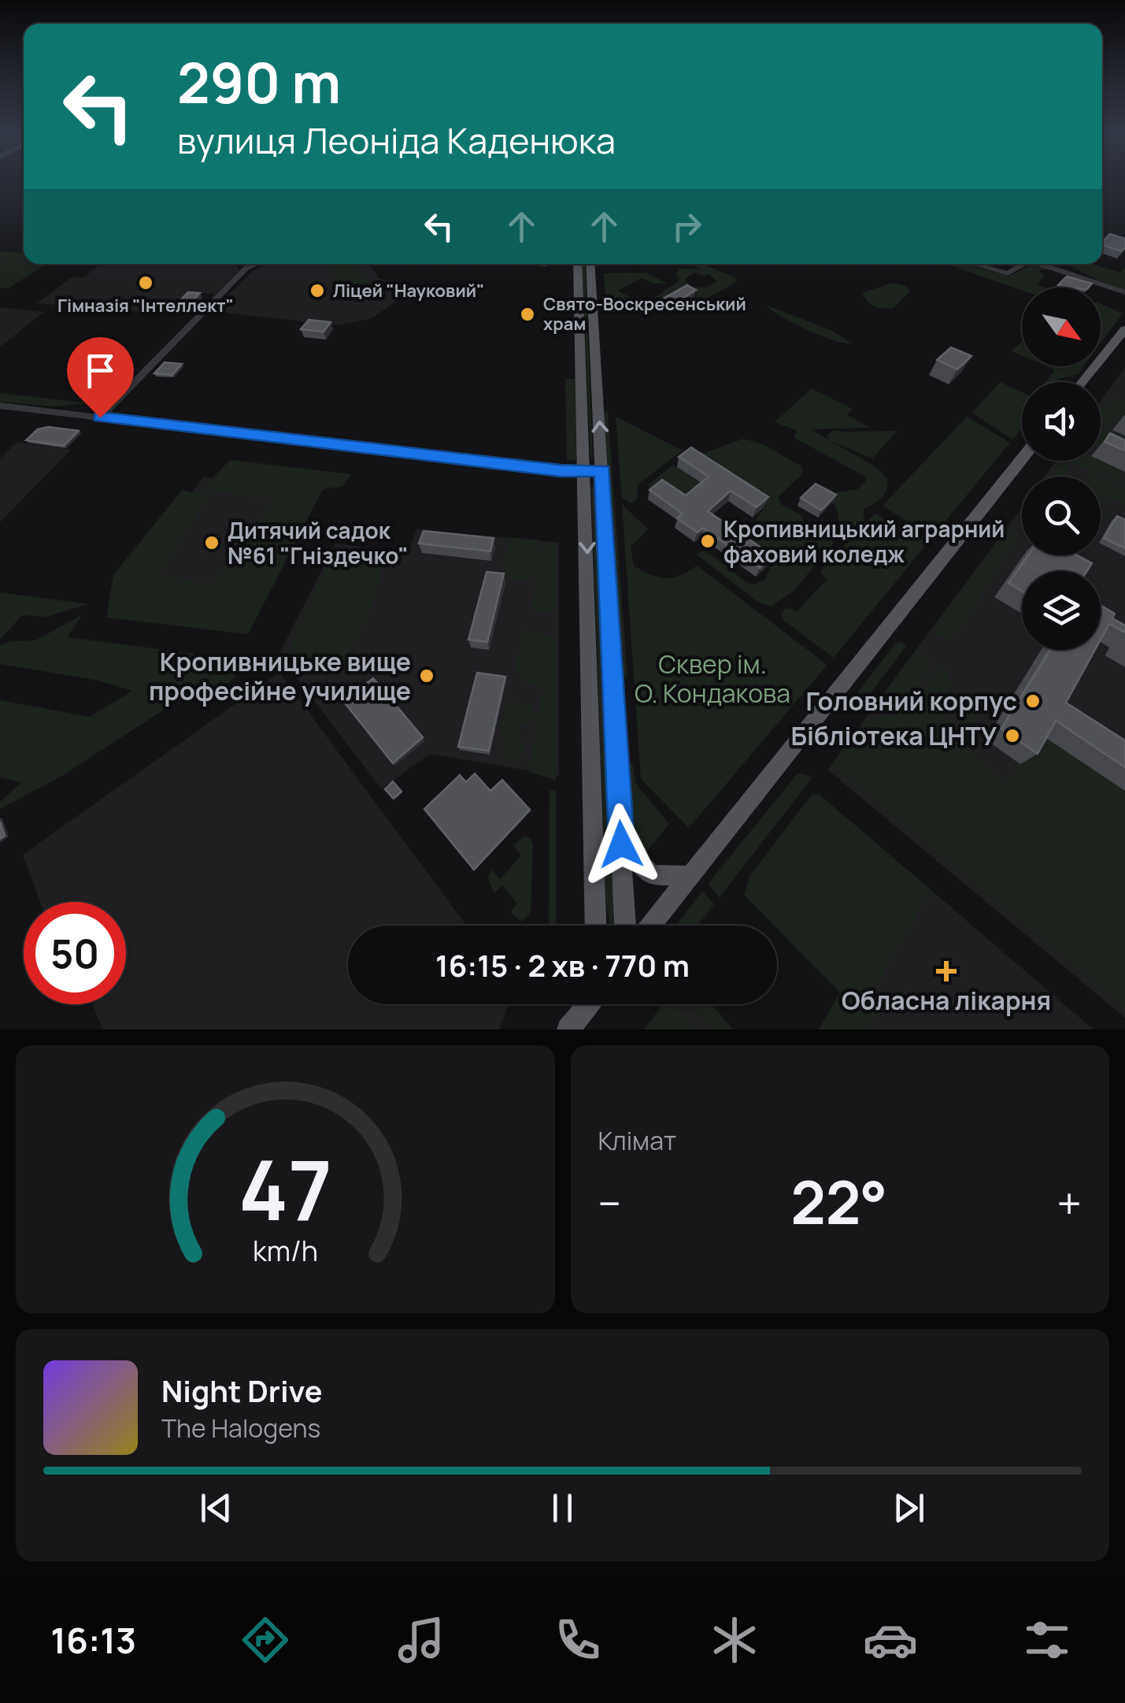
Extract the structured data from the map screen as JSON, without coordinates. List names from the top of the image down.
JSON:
{
  "parks": ["Сквер ім. О. Кондакова"],
  "places": {
    "other": [
      "Гімназія \"Інтеллект\"",
      "Ліцей \"Науковий\"",
      "Свято-Воскресенський храм",
      "Кропивницький аграрний фаховий коледж",
      "Дитячий садок №61 \"Гніздечко\"",
      "Кропивницьке вище професійне училище",
      "Головний корпус",
      "Бібліотека ЦНТУ"
    ],
    "health": ["Обласна лікарня"]
  },
  "north": "bottom right",
  "page": {
    "turn": ["290 m", "вулиця Леоніда Каденюка"],
    "limit": "50",
    "trip": "16:15 · 2 хв · 770 m",
    "tile": "Клімат",
    "heat": ["−", "22°", "+"],
    "song": ["Night Drive", "The Halogens"],
    "tabs": "16:13",
    "gauge": ["47", "km/h"]
  }
}
